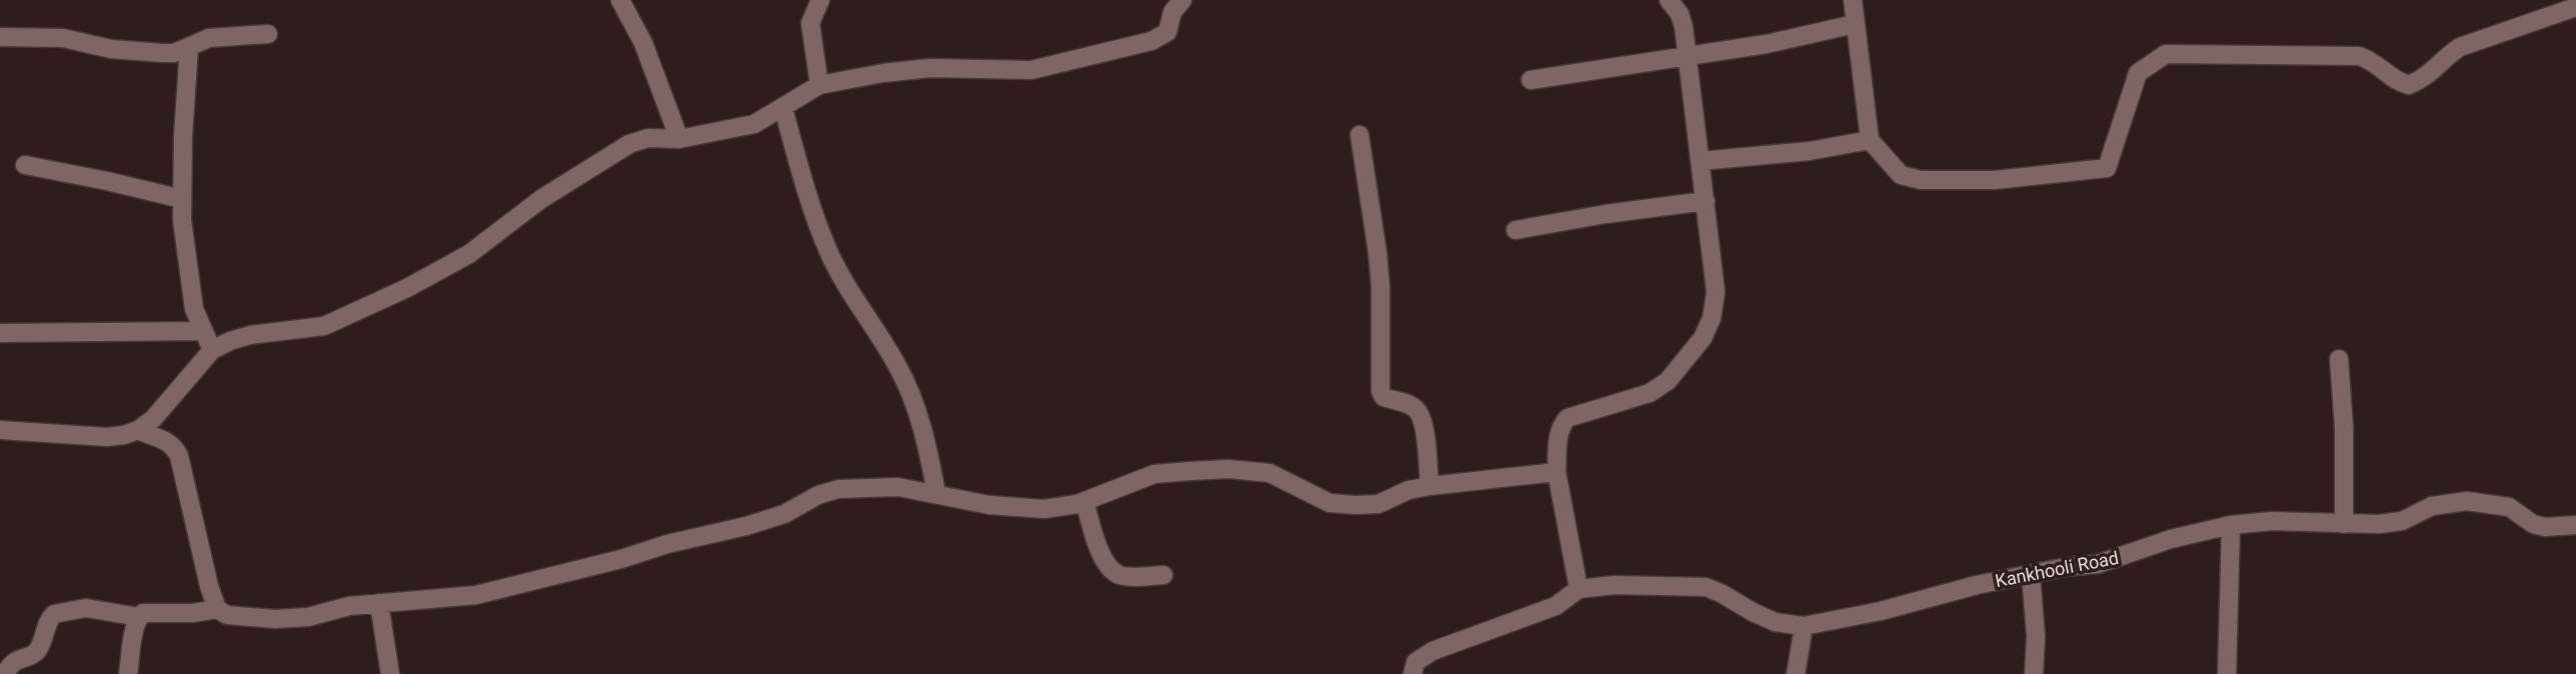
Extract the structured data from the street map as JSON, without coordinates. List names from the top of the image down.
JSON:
{
  "streets": {
    "street": ["Kankhooli Road"]
  }
}
